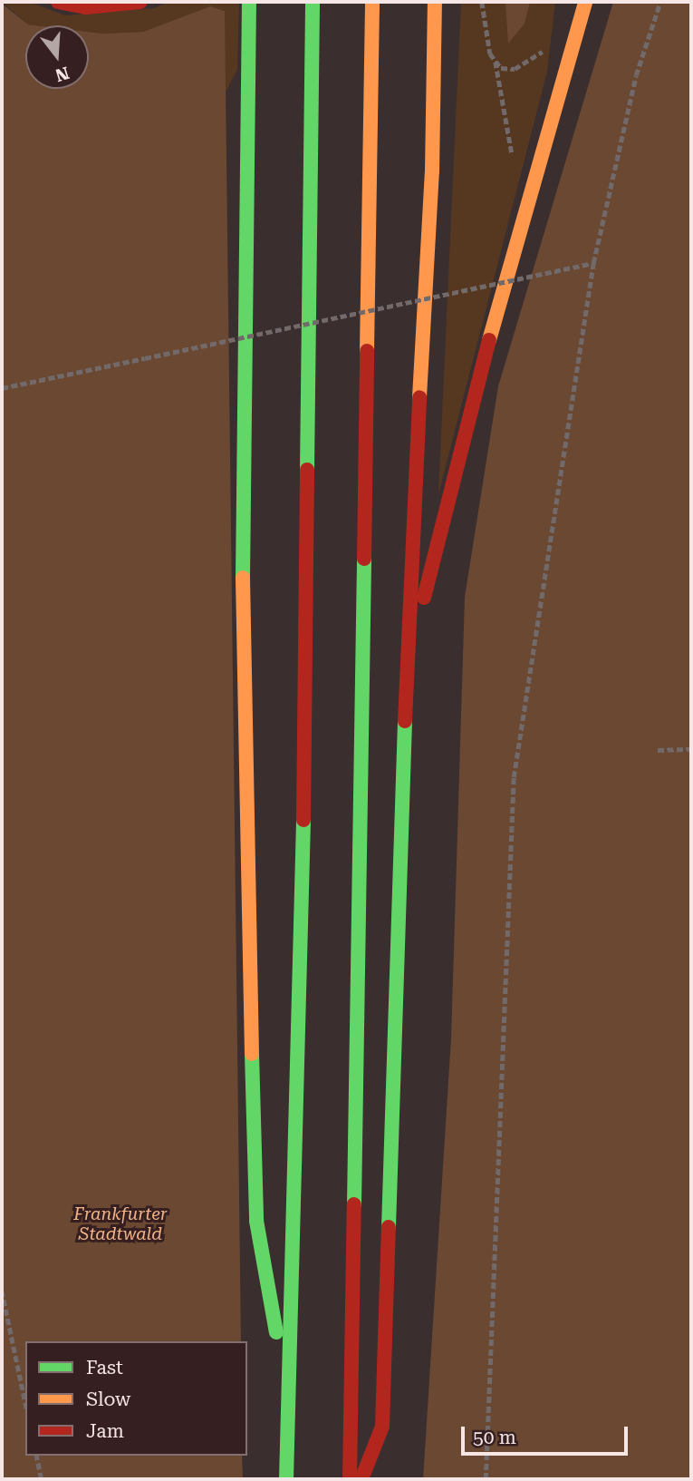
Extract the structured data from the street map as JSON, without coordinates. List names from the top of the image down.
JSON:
{
  "parks": ["Frankfurter Stadtwald"],
  "legend": ["Fast", "Slow", "Jam"],
  "scale_bar": "50 m",
  "north": "bottom"
}
